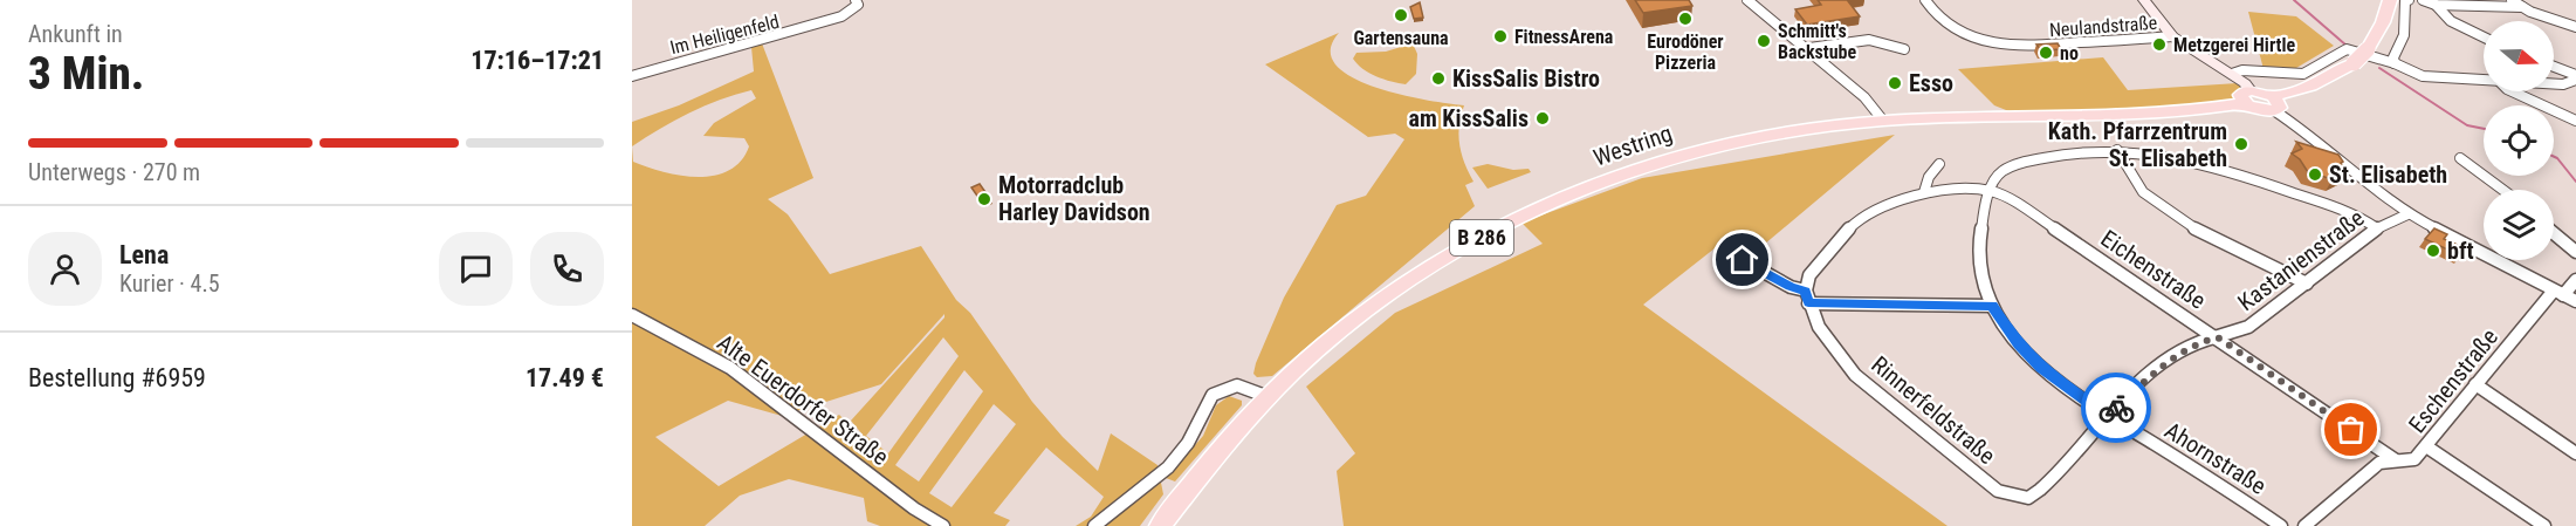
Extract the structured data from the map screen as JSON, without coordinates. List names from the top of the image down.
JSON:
{
  "streets": {
    "main road": ["Westring", "B 286"],
    "street": [
      "Neulandstraße",
      "Im Heiligenfeld",
      "Kastanienstraße",
      "Eichenstraße",
      "Eschenstraße",
      "Alte Euerdorfer Straße",
      "Rinnerfeldstraße",
      "Ahornstraße"
    ]
  },
  "crossings": [
    ["Kastanienstraße", "Eichenstraße"],
    ["Kastanienstraße", "Rinnerfeldstraße"],
    ["Kastanienstraße", "Ahornstraße"],
    ["Eichenstraße", "Eschenstraße"],
    ["Eichenstraße", "Ahornstraße"]
  ],
  "places": [
    "Gartensauna",
    "Eurodöner Pizzeria",
    "FitnessArena",
    "Schmitt's Backstube",
    "Metzgerei Hirtle",
    "no",
    "KissSalis Bistro",
    "Esso",
    "am KissSalis",
    "Kath. Pfarrzentrum St. Elisabeth",
    "St. Elisabeth",
    "Motorradclub Harley Davidson",
    "bft"
  ],
  "north": "right",
  "page": {
    "heading": ["3 Min.", "Ankunft in", "17:16–17:21"],
    "panel": [
      "Lena",
      "Kurier · 4.5",
      "Bestellung #6959",
      "17.49 €"
    ],
    "bar": "Unterwegs · 270 m"
  }
}
